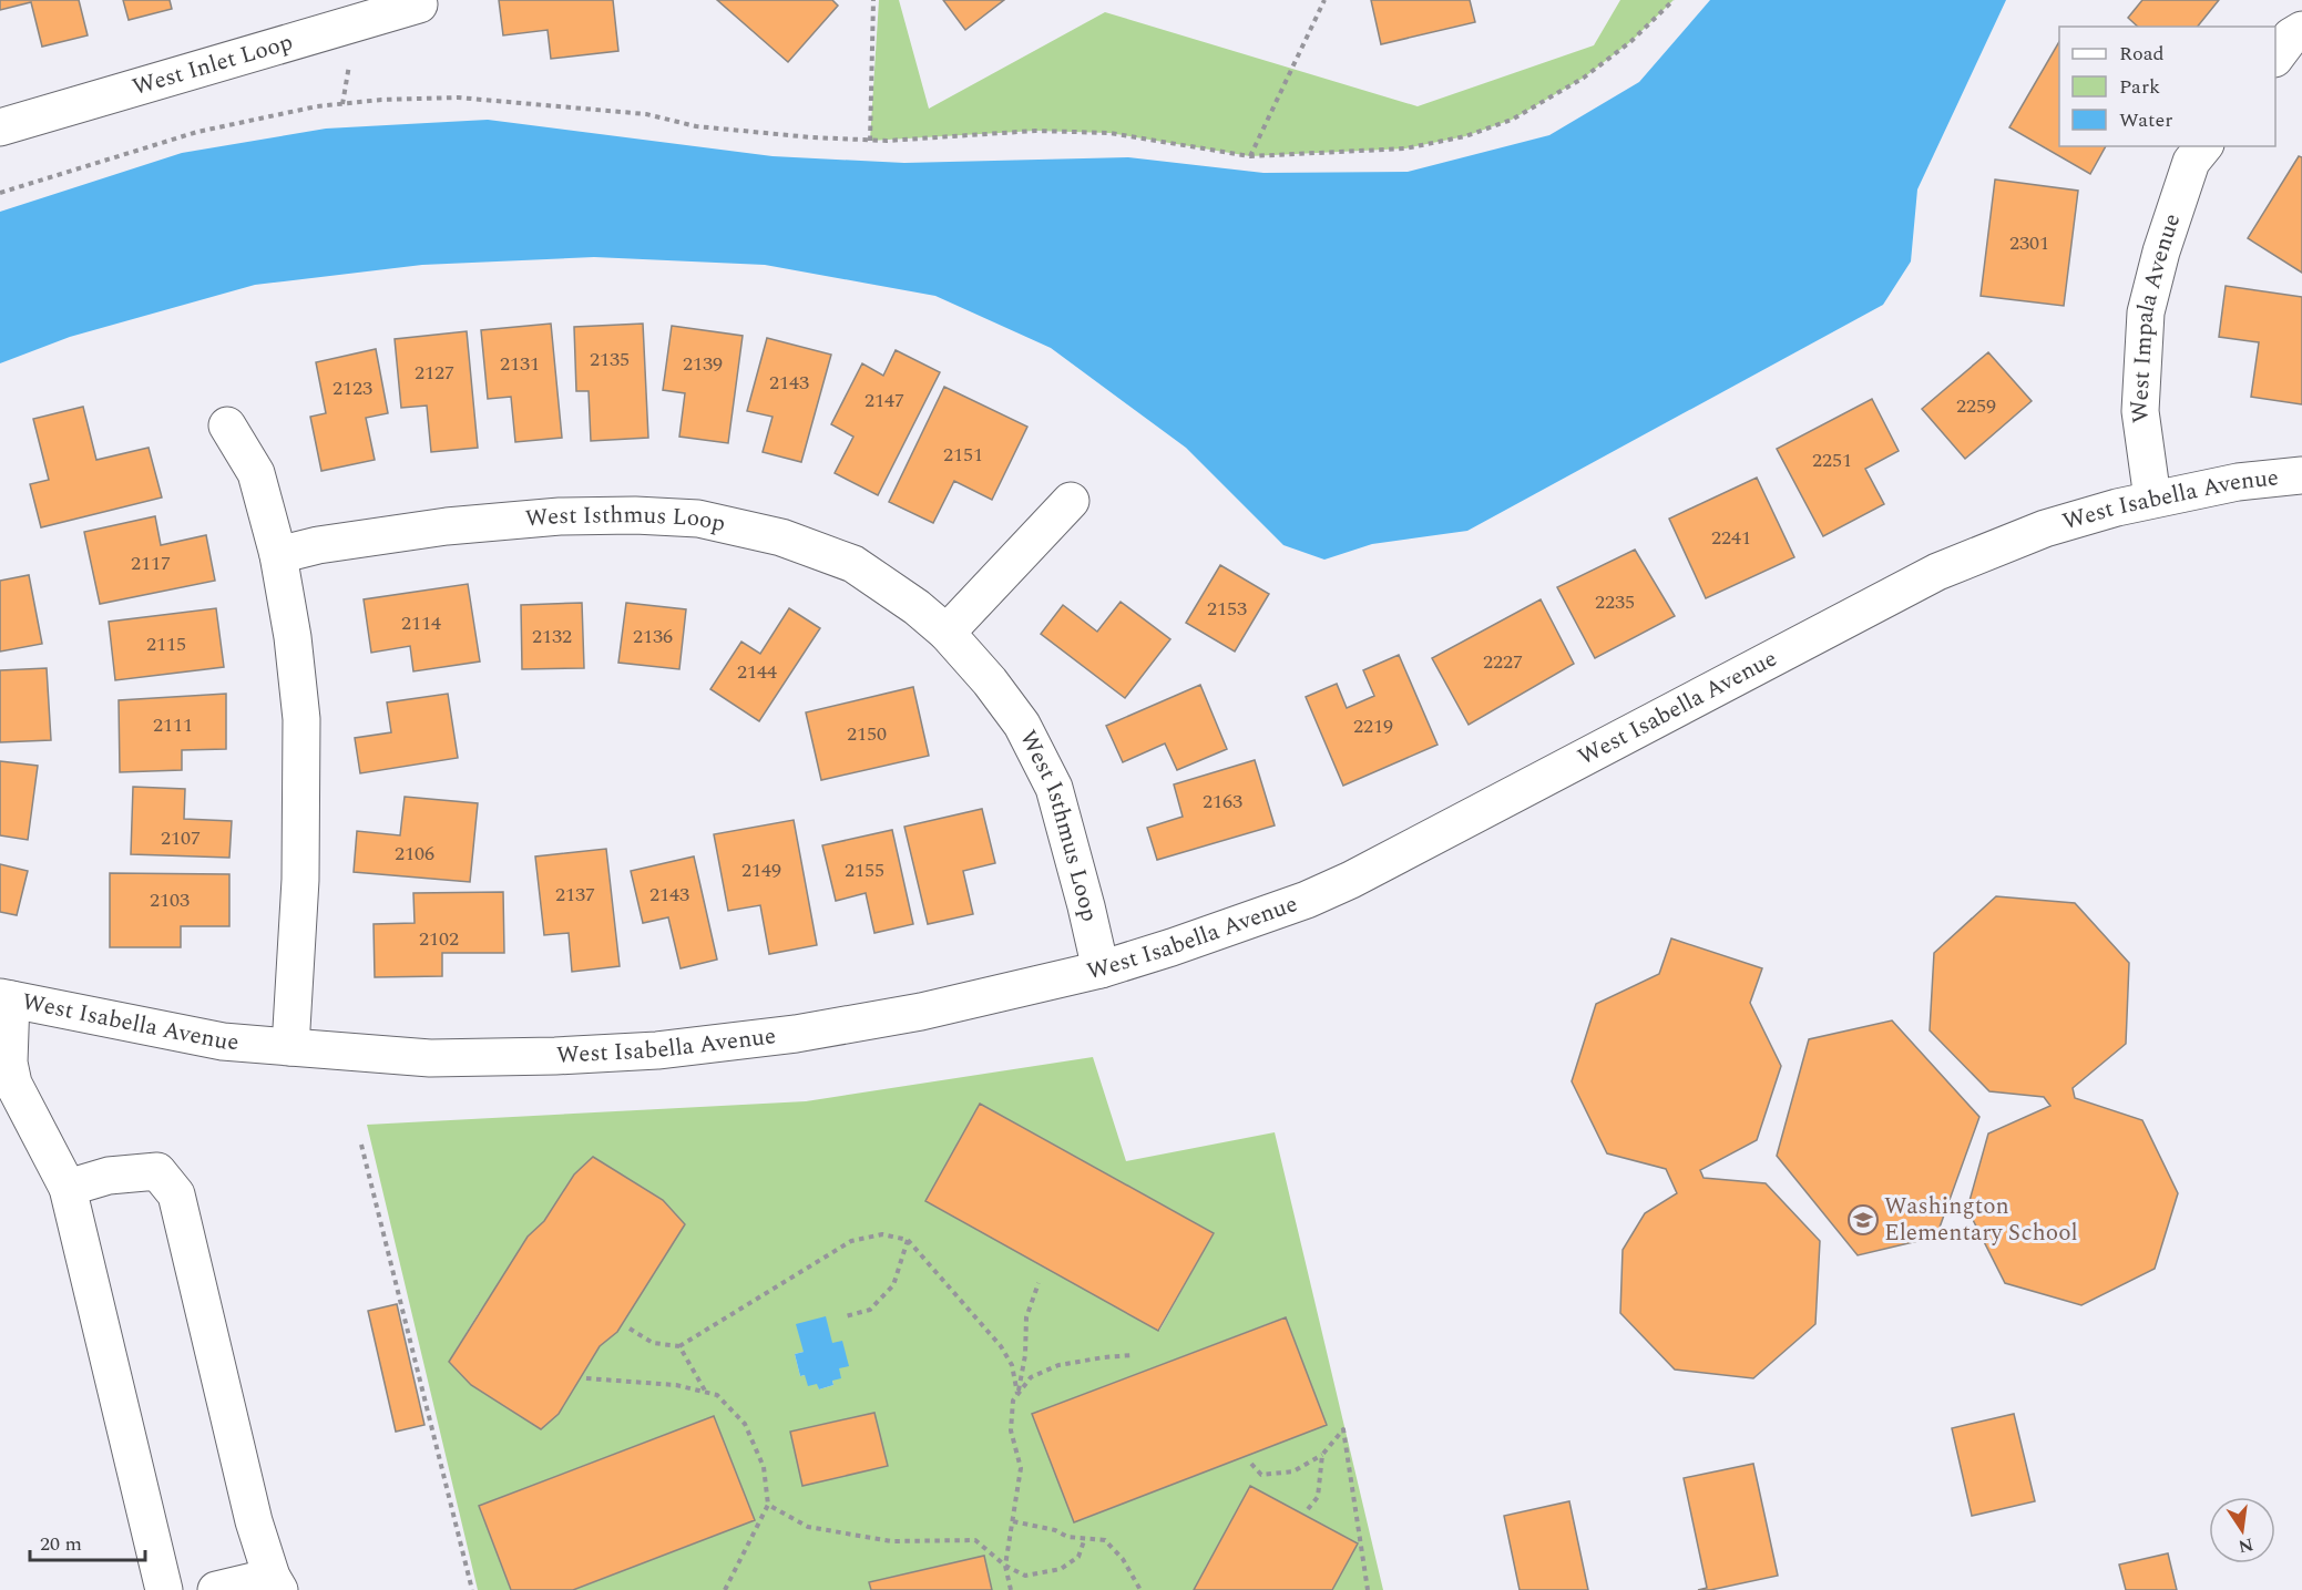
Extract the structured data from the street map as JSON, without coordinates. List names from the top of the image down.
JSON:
{
  "streets": {
    "street": [
      "West Inlet Loop",
      "West Impala Avenue",
      "West Isabella Avenue",
      "West Isthmus Loop"
    ]
  },
  "crossings": [
    ["West Impala Avenue", "West Isabella Avenue"],
    ["West Isabella Avenue", "West Isthmus Loop"]
  ],
  "places": {
    "school or university": ["Washington Elementary School"]
  },
  "house_numbers": [
    "2301",
    "2135",
    "2131",
    "2139",
    "2127",
    "2143",
    "2123",
    "2147",
    "2259",
    "2151",
    "2251",
    "2241",
    "2117",
    "2235",
    "2153",
    "2114",
    "2132",
    "2136",
    "2115",
    "2227",
    "2144",
    "2111",
    "2219",
    "2150",
    "2163",
    "2107",
    "2106",
    "2149",
    "2155",
    "2137",
    "2143",
    "2103",
    "2102"
  ],
  "legend": ["Road", "Park", "Water"],
  "scale_bar": "20 m",
  "north": "bottom"
}
